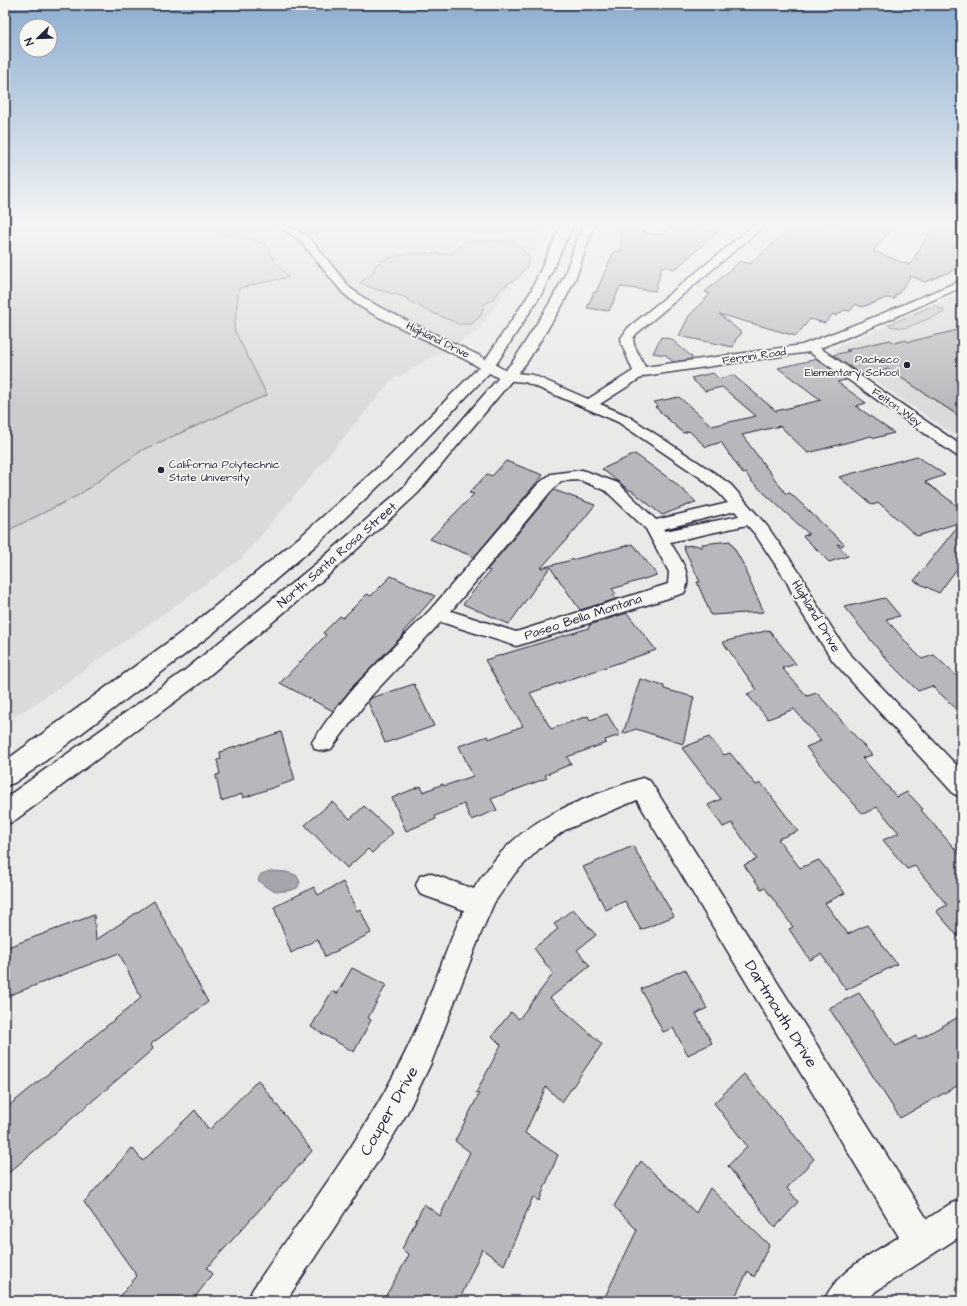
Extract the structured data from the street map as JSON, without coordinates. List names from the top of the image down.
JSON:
{
  "streets": {
    "highway": ["North Santa Rosa Street"],
    "street": [
      "Highland Drive",
      "Ferrini Road",
      "Felton Way",
      "Paseo Bella Montana",
      "Dartmouth Drive",
      "Couper Drive"
    ]
  },
  "crossings": [
    ["Highland Drive", "Ferrini Road"],
    ["Highland Drive", "North Santa Rosa Street"],
    ["Ferrini Road", "Felton Way"],
    ["Dartmouth Drive", "Couper Drive"]
  ],
  "places": ["Pacheco Elementary School", "California Polytechnic State University"],
  "north": "bottom left"
}
